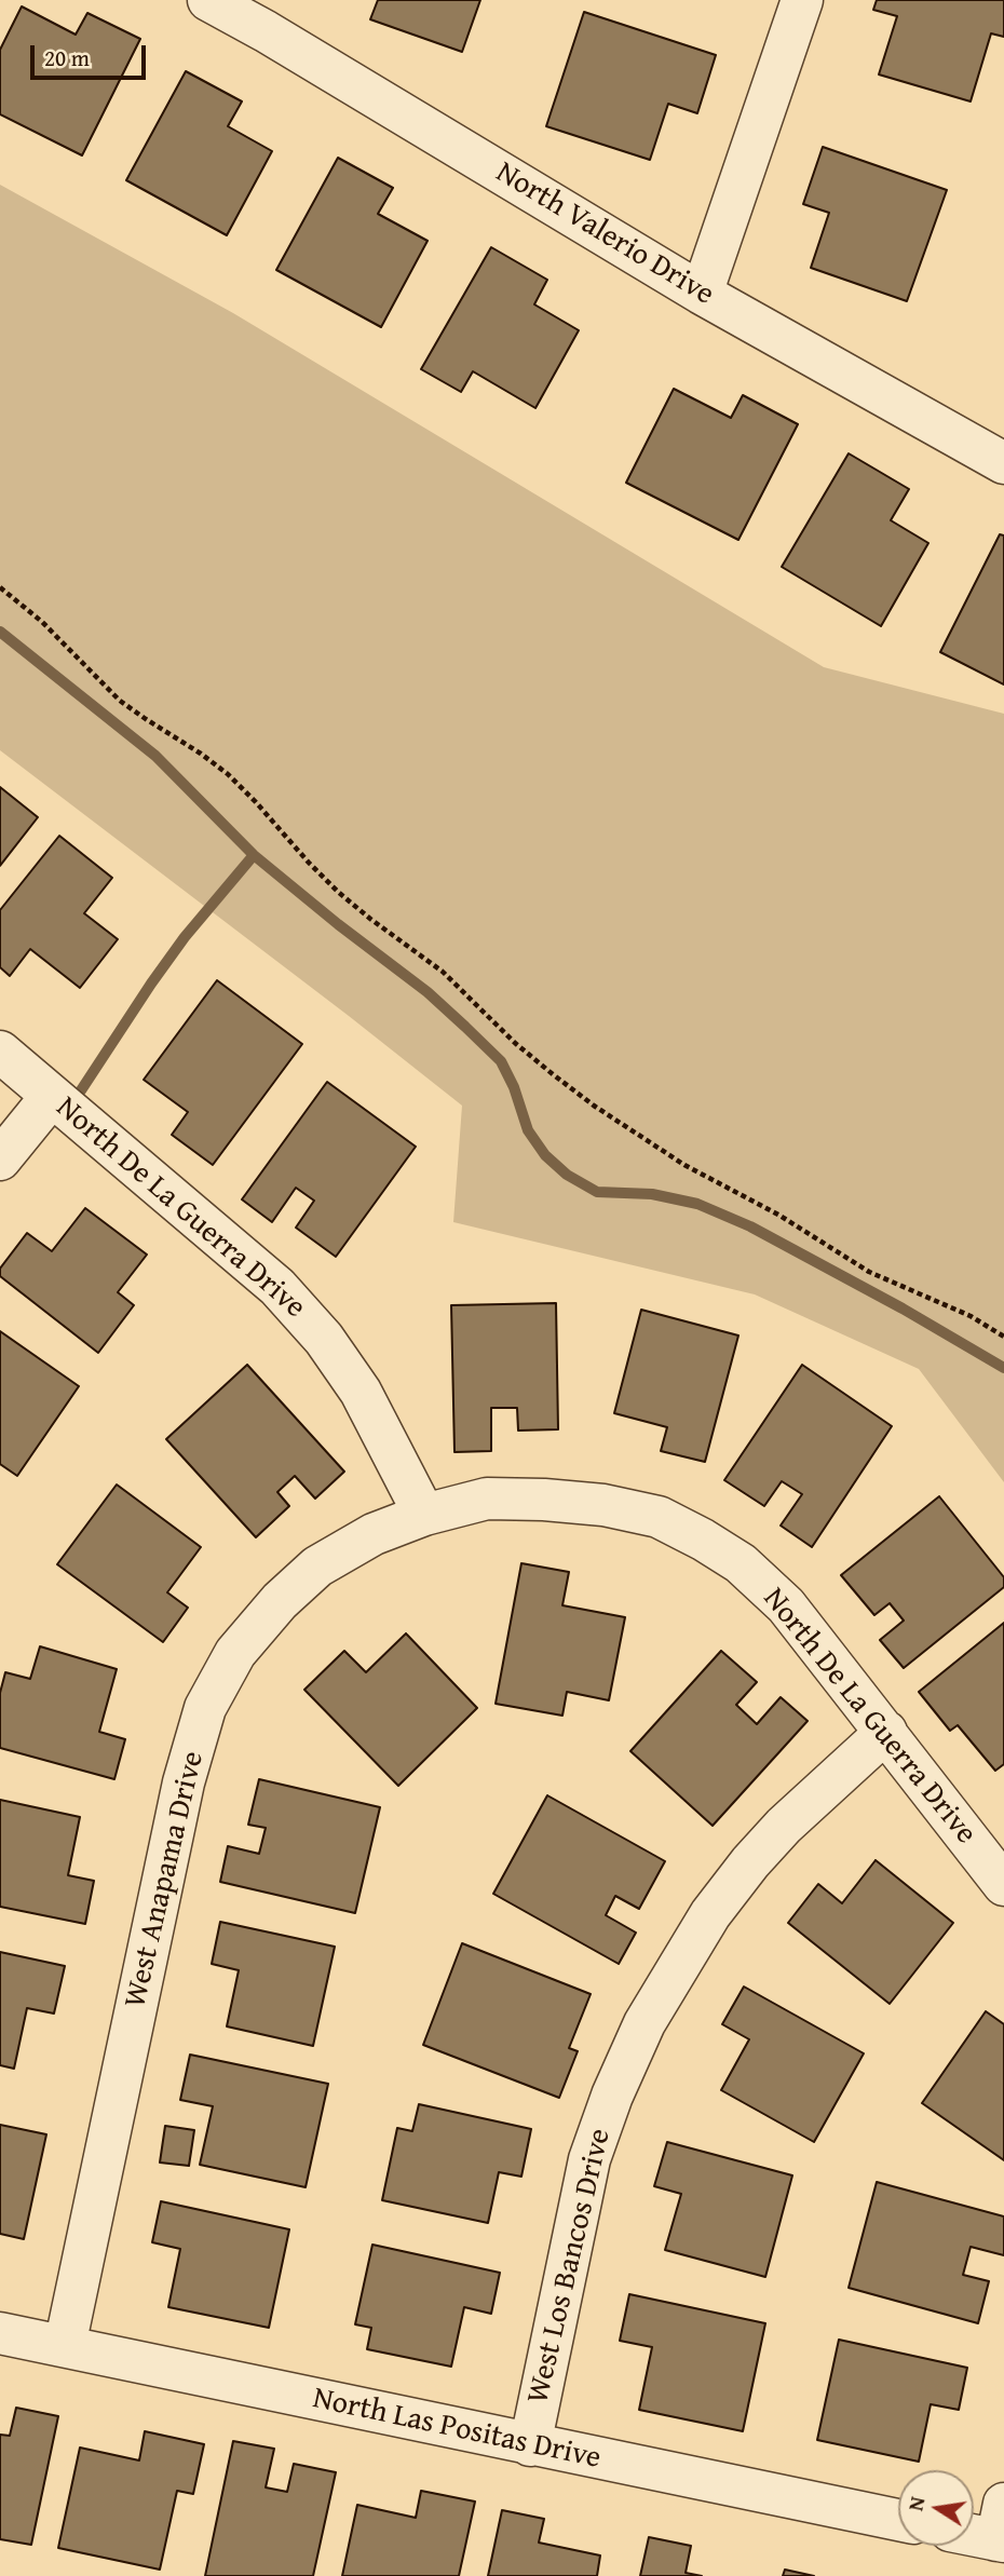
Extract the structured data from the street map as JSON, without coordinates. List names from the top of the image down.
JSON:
{
  "streets": {
    "street": [
      "North Valerio Drive",
      "North De La Guerra Drive",
      "West Anapama Drive",
      "West Los Bancos Drive",
      "North Las Positas Drive"
    ]
  },
  "crossings": [
    ["North De La Guerra Drive", "West Anapama Drive"],
    ["North De La Guerra Drive", "West Los Bancos Drive"],
    ["West Anapama Drive", "North Las Positas Drive"],
    ["West Los Bancos Drive", "North Las Positas Drive"]
  ],
  "scale_bar": "20 m",
  "north": "left"
}
